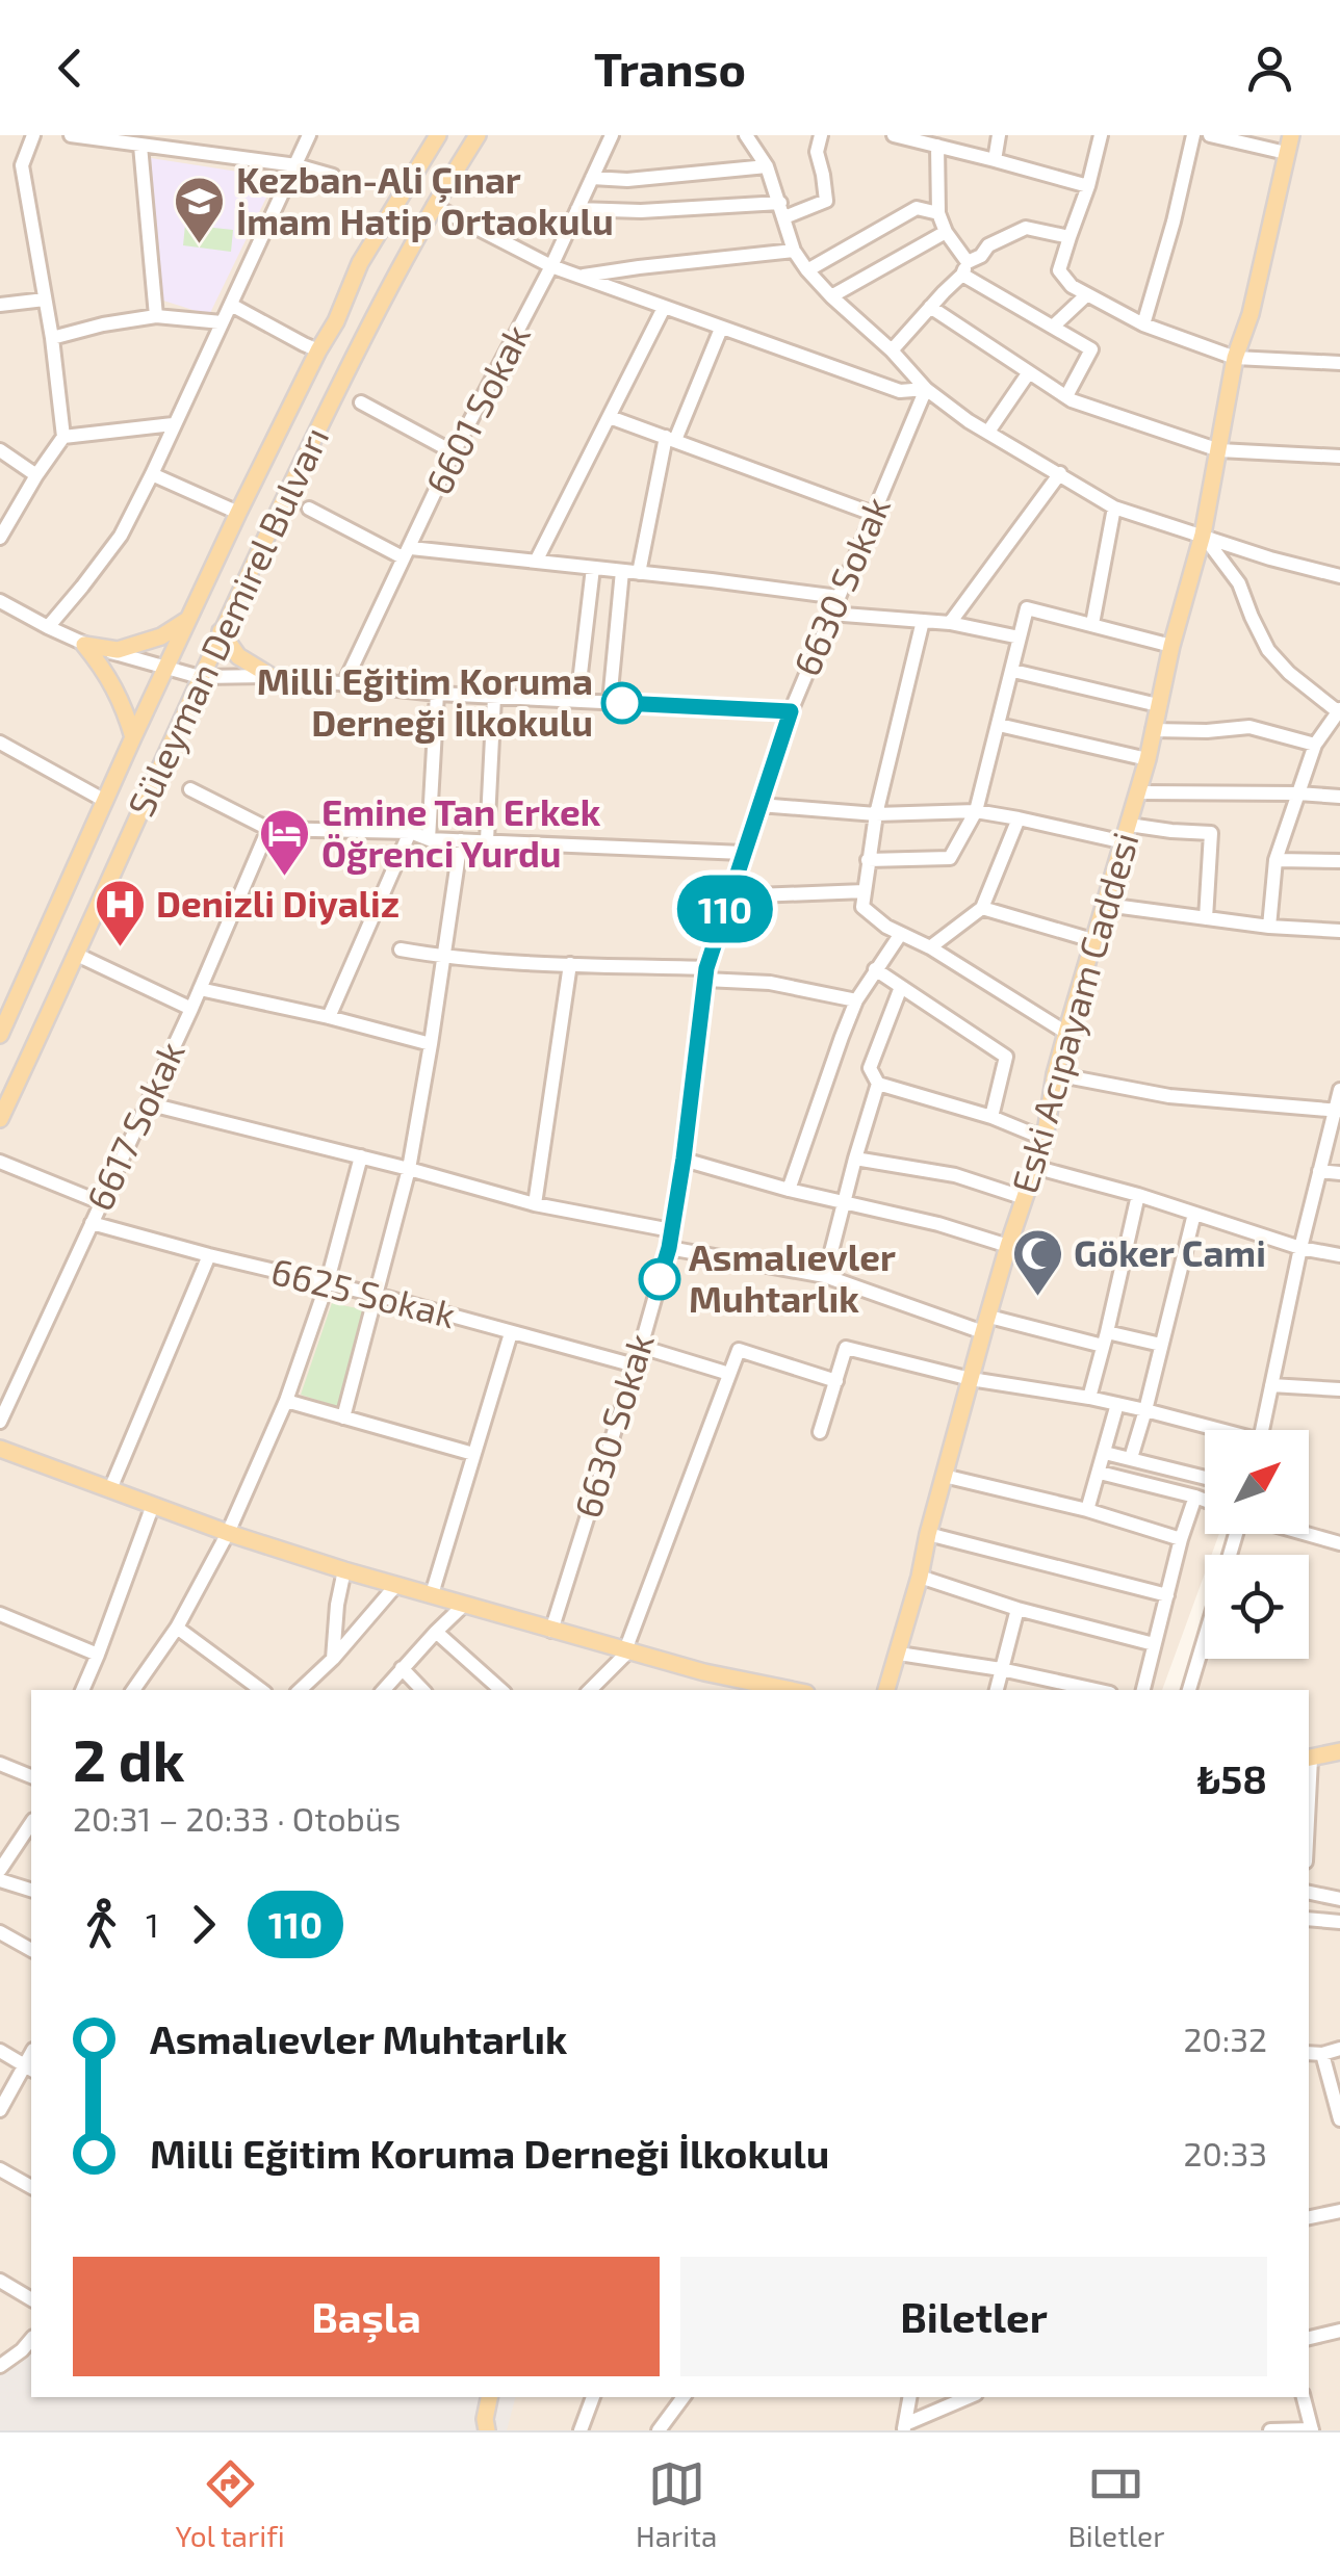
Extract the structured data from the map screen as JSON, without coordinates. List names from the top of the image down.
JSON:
{
  "streets": {
    "main road": ["Süleyman Demirel Bulvarı", "Eski Acıpayam Caddesi"],
    "street": [
      "6601 Sokak",
      "6630 Sokak",
      "6617 Sokak",
      "6625 Sokak"
    ]
  },
  "crossings": [
    ["6630 Sokak", "6625 Sokak"],
    ["6617 Sokak", "6625 Sokak"]
  ],
  "places": {
    "school or university": ["Kezban-Ali Çınar İmam Hatip Ortaokulu"],
    "other": ["Milli Eğitim Koruma Derneği İlkokulu", "Asmalıevler Muhtarlık"],
    "hotel": ["Emine Tan Erkek Öğrenci Yurdu"],
    "hospital": ["Denizli Diyaliz"],
    "mosque": ["Göker Cami"]
  },
  "lines": ["bus line 110"],
  "north": "top right",
  "page": {
    "header": "Transo",
    "on_map": "110",
    "heading": ["2 dk", "20:31 – 20:33 · Otobüs", "₺58"],
    "legs": ["1", "110"],
    "list": [
      {
        "name": "Asmalıevler Muhtarlık",
        "value": "20:32"
      },
      {
        "name": "Milli Eğitim Koruma Derneği İlkokulu",
        "value": "20:33"
      }
    ],
    "buttons": ["Başla", "Biletler"],
    "tabs": ["Yol tarifi", "Harita", "Biletler"]
  }
}
